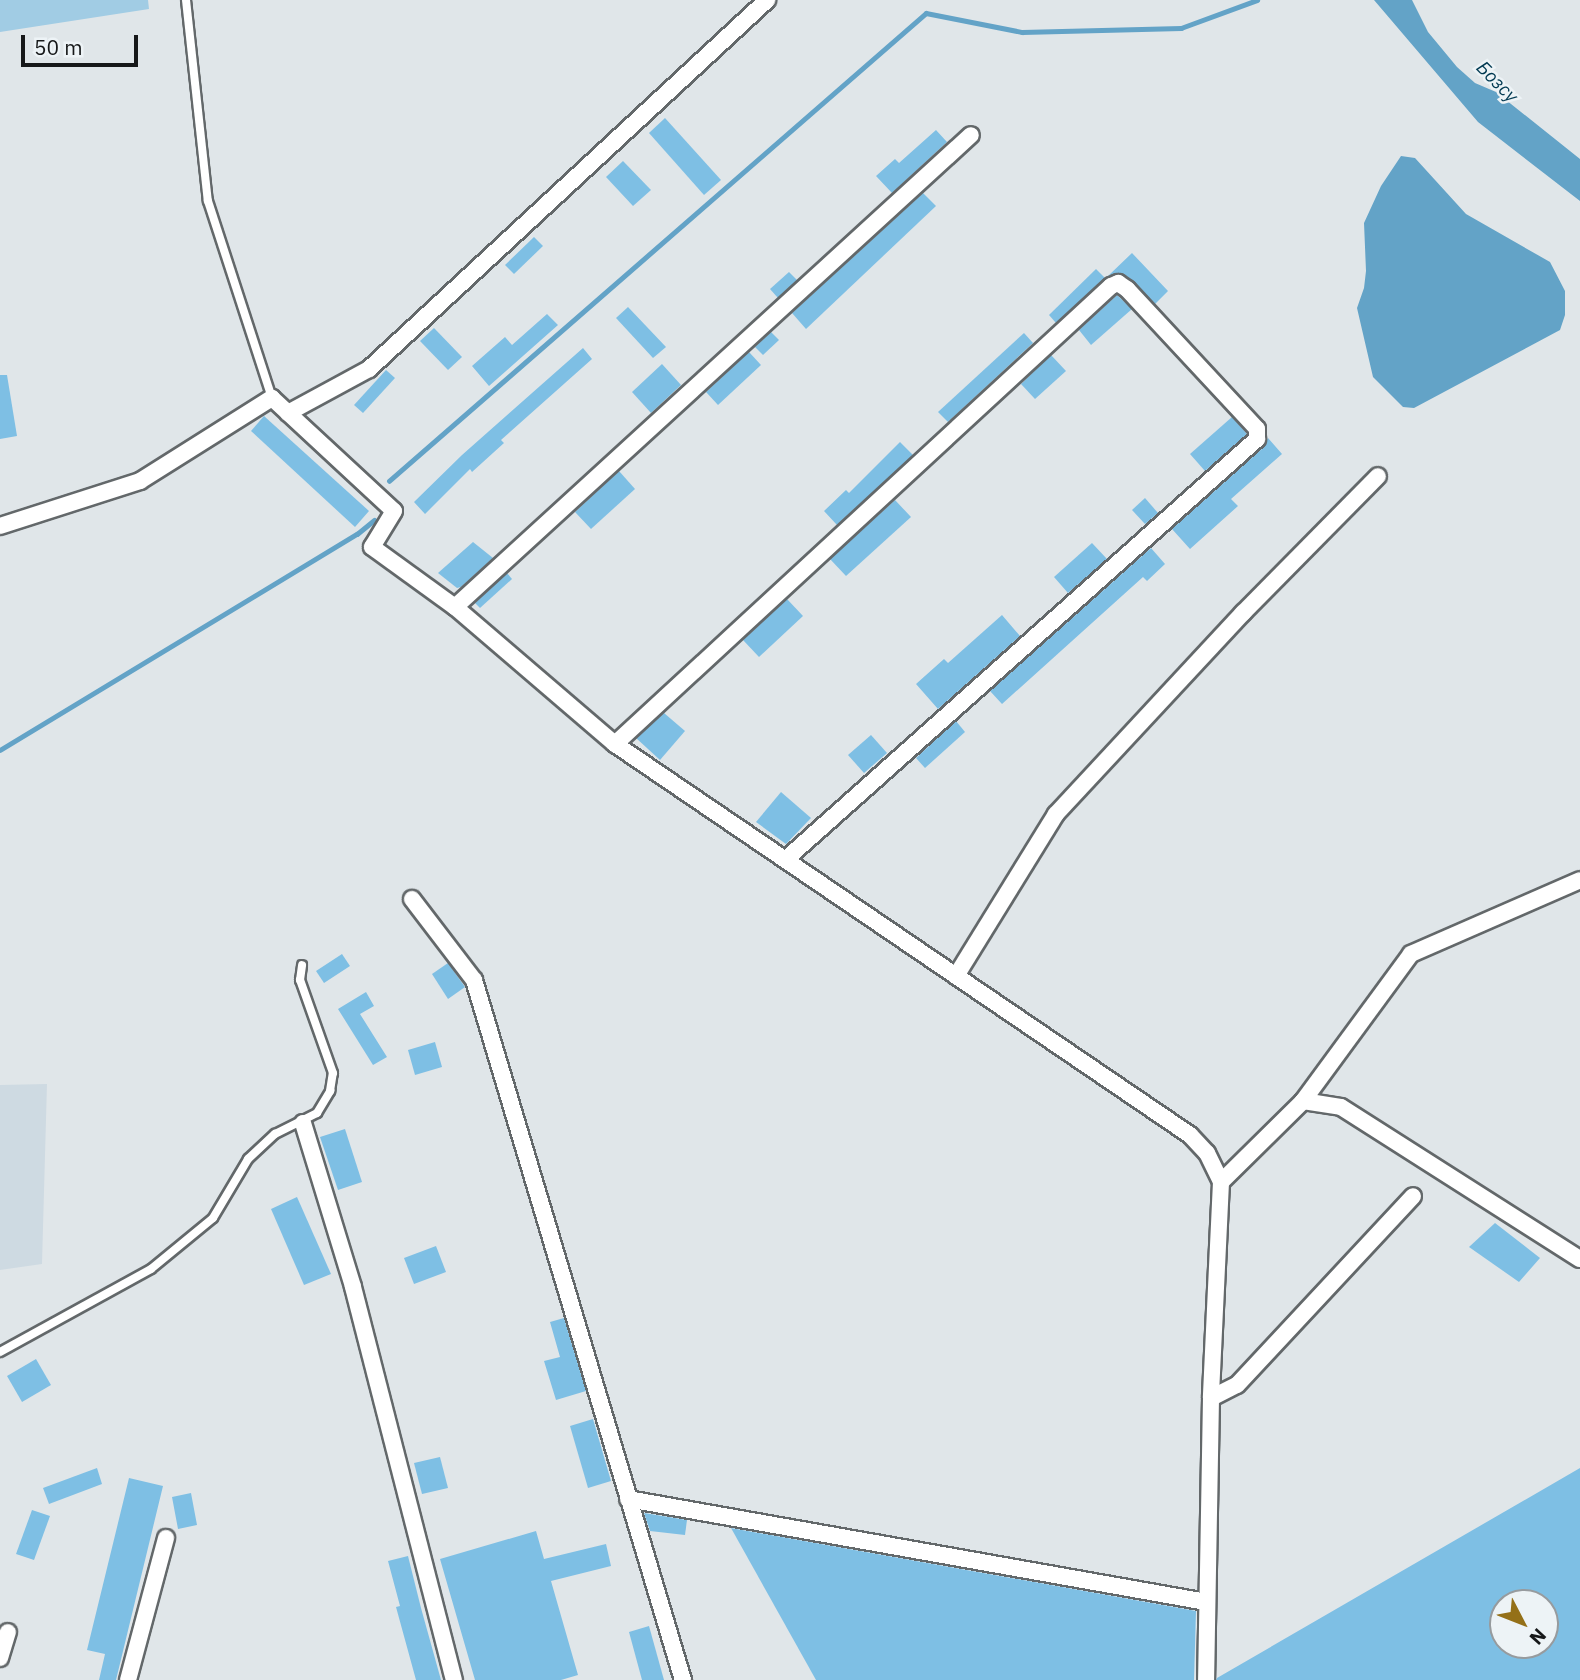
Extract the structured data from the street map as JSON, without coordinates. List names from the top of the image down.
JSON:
{
  "water": ["Бозсу"],
  "scale_bar": "50 m",
  "north": "bottom right"
}
